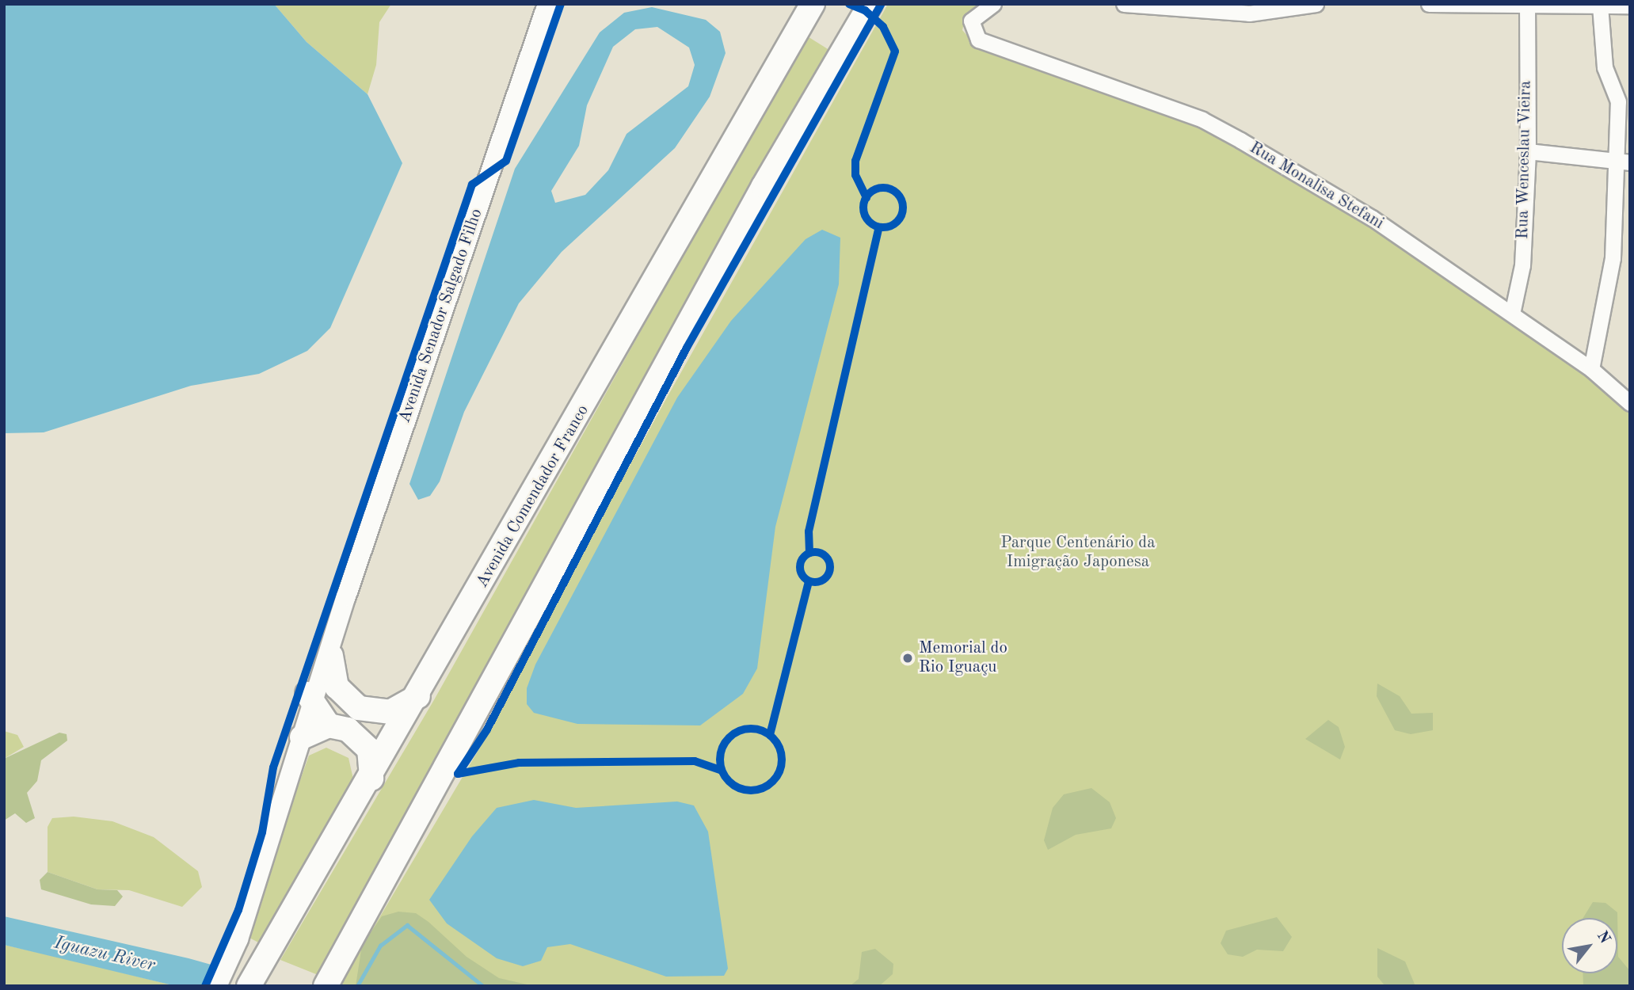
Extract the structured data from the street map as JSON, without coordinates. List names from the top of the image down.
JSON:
{
  "streets": {
    "highway": ["Avenida Comendador Franco"],
    "main road": ["Avenida Senador Salgado Filho"],
    "street": ["Rua Wenceslau Vieira", "Rua Monalisa Stefani"]
  },
  "crossings": [
    ["Rua Wenceslau Vieira", "Rua Monalisa Stefani"]
  ],
  "water": ["Iguazu River"],
  "parks": ["Parque Centenário da Imigração Japonesa"],
  "places": ["Memorial do Rio Iguaçu"],
  "north": "top right"
}
